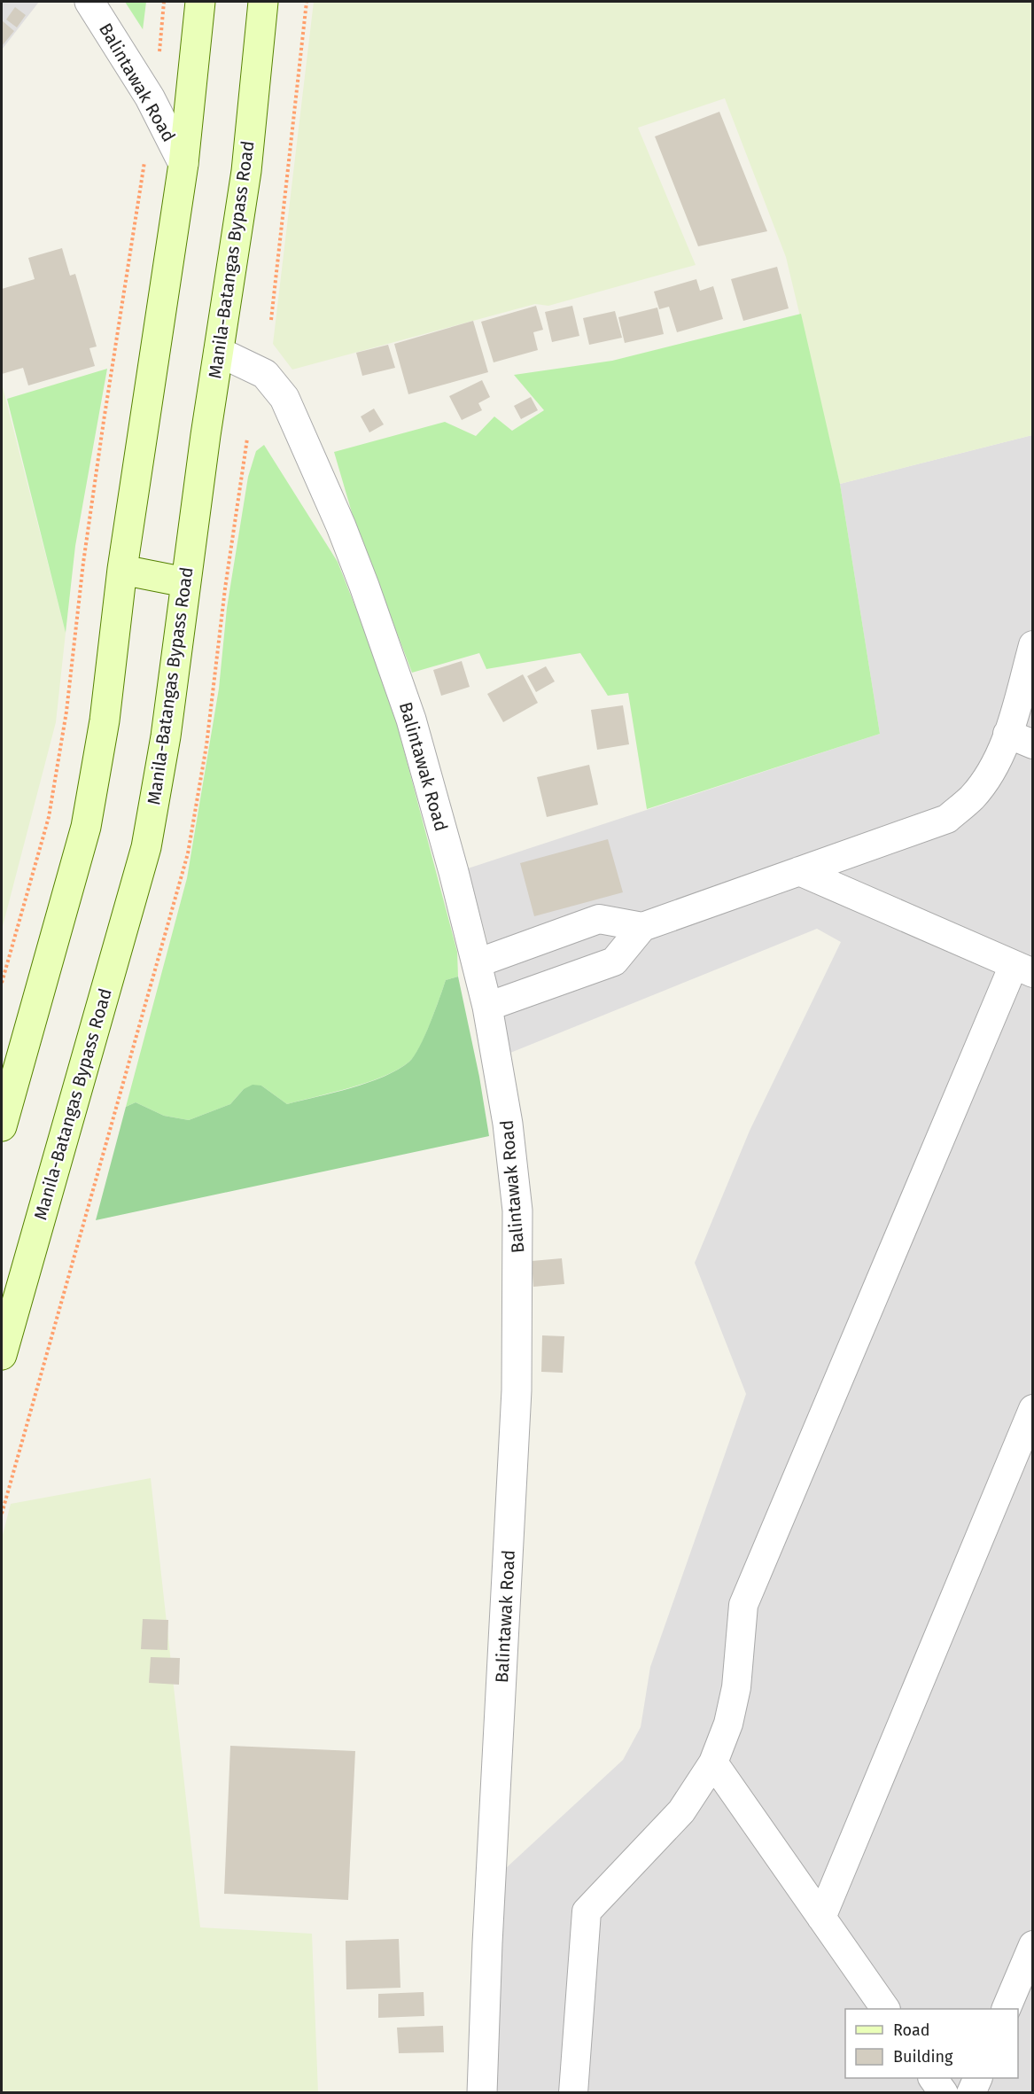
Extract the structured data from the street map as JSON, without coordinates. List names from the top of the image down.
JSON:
{
  "streets": {
    "main road": ["Manila-Batangas Bypass Road"],
    "street": ["Balintawak Road"]
  },
  "crossings": [
    ["Balintawak Road", "Manila-Batangas Bypass Road"]
  ],
  "legend": ["Road", "Building"]
}
